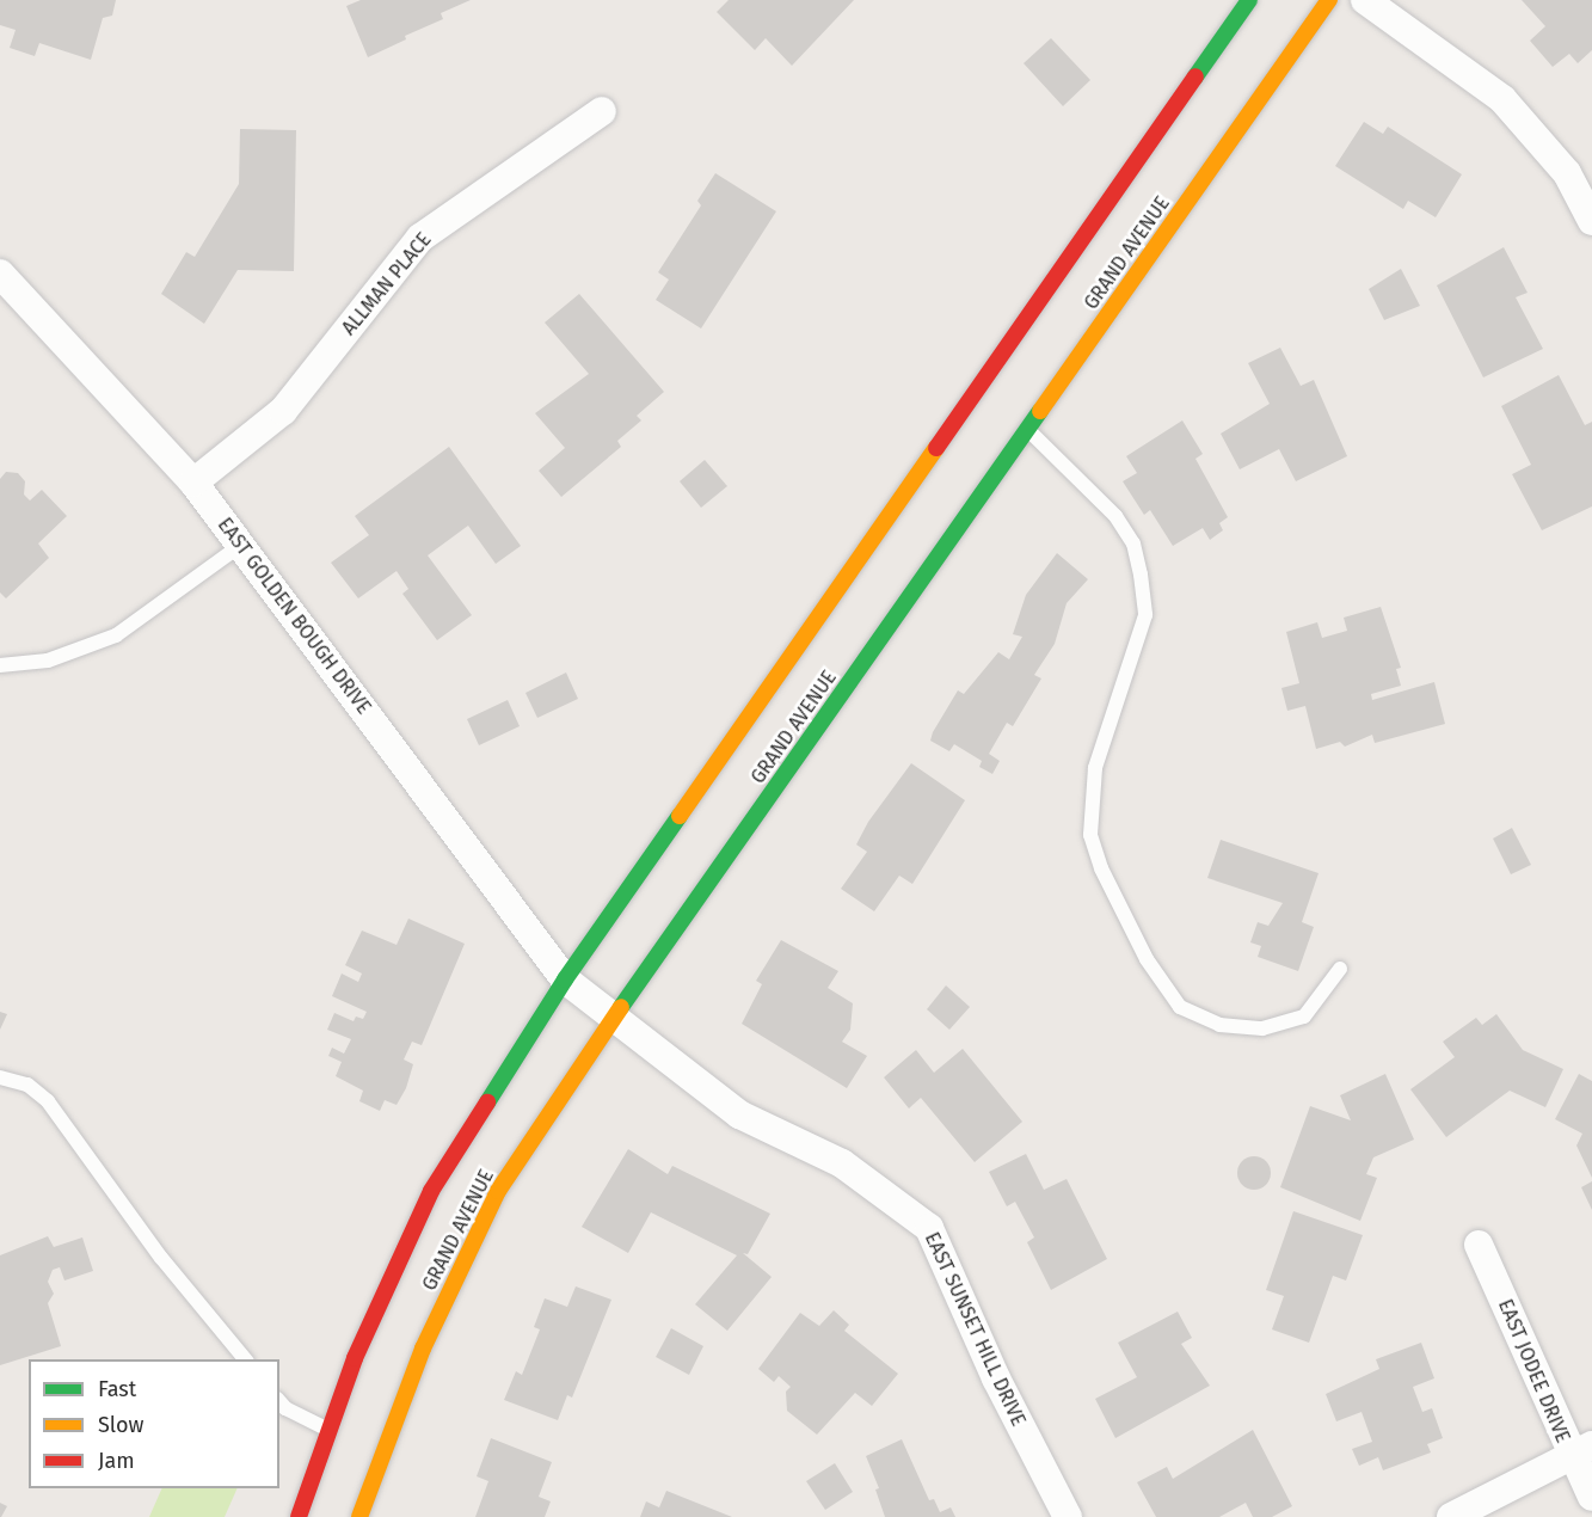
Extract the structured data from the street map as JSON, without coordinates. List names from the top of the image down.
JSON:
{
  "streets": {
    "main road": ["GRAND AVENUE"],
    "street": [
      "ALLMAN PLACE",
      "EAST GOLDEN BOUGH DRIVE",
      "EAST SUNSET HILL DRIVE",
      "EAST JODEE DRIVE"
    ]
  },
  "crossings": [
    ["GRAND AVENUE", "EAST GOLDEN BOUGH DRIVE"],
    ["GRAND AVENUE", "EAST SUNSET HILL DRIVE"],
    ["ALLMAN PLACE", "EAST GOLDEN BOUGH DRIVE"],
    ["EAST GOLDEN BOUGH DRIVE", "EAST SUNSET HILL DRIVE"]
  ],
  "legend": ["Fast", "Slow", "Jam"]
}
